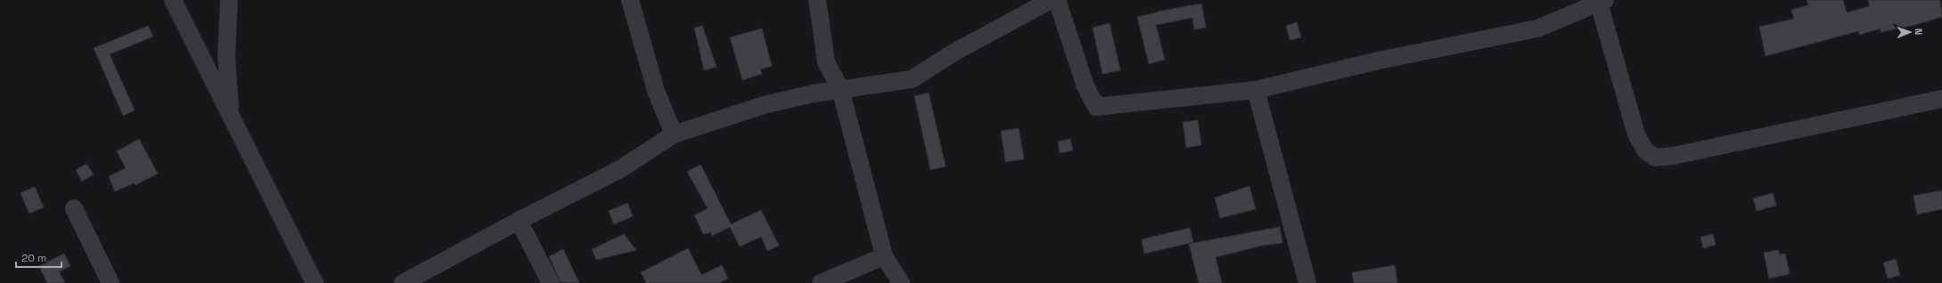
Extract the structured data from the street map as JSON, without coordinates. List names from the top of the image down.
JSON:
{
  "scale_bar": "20 m",
  "north": "right"
}
